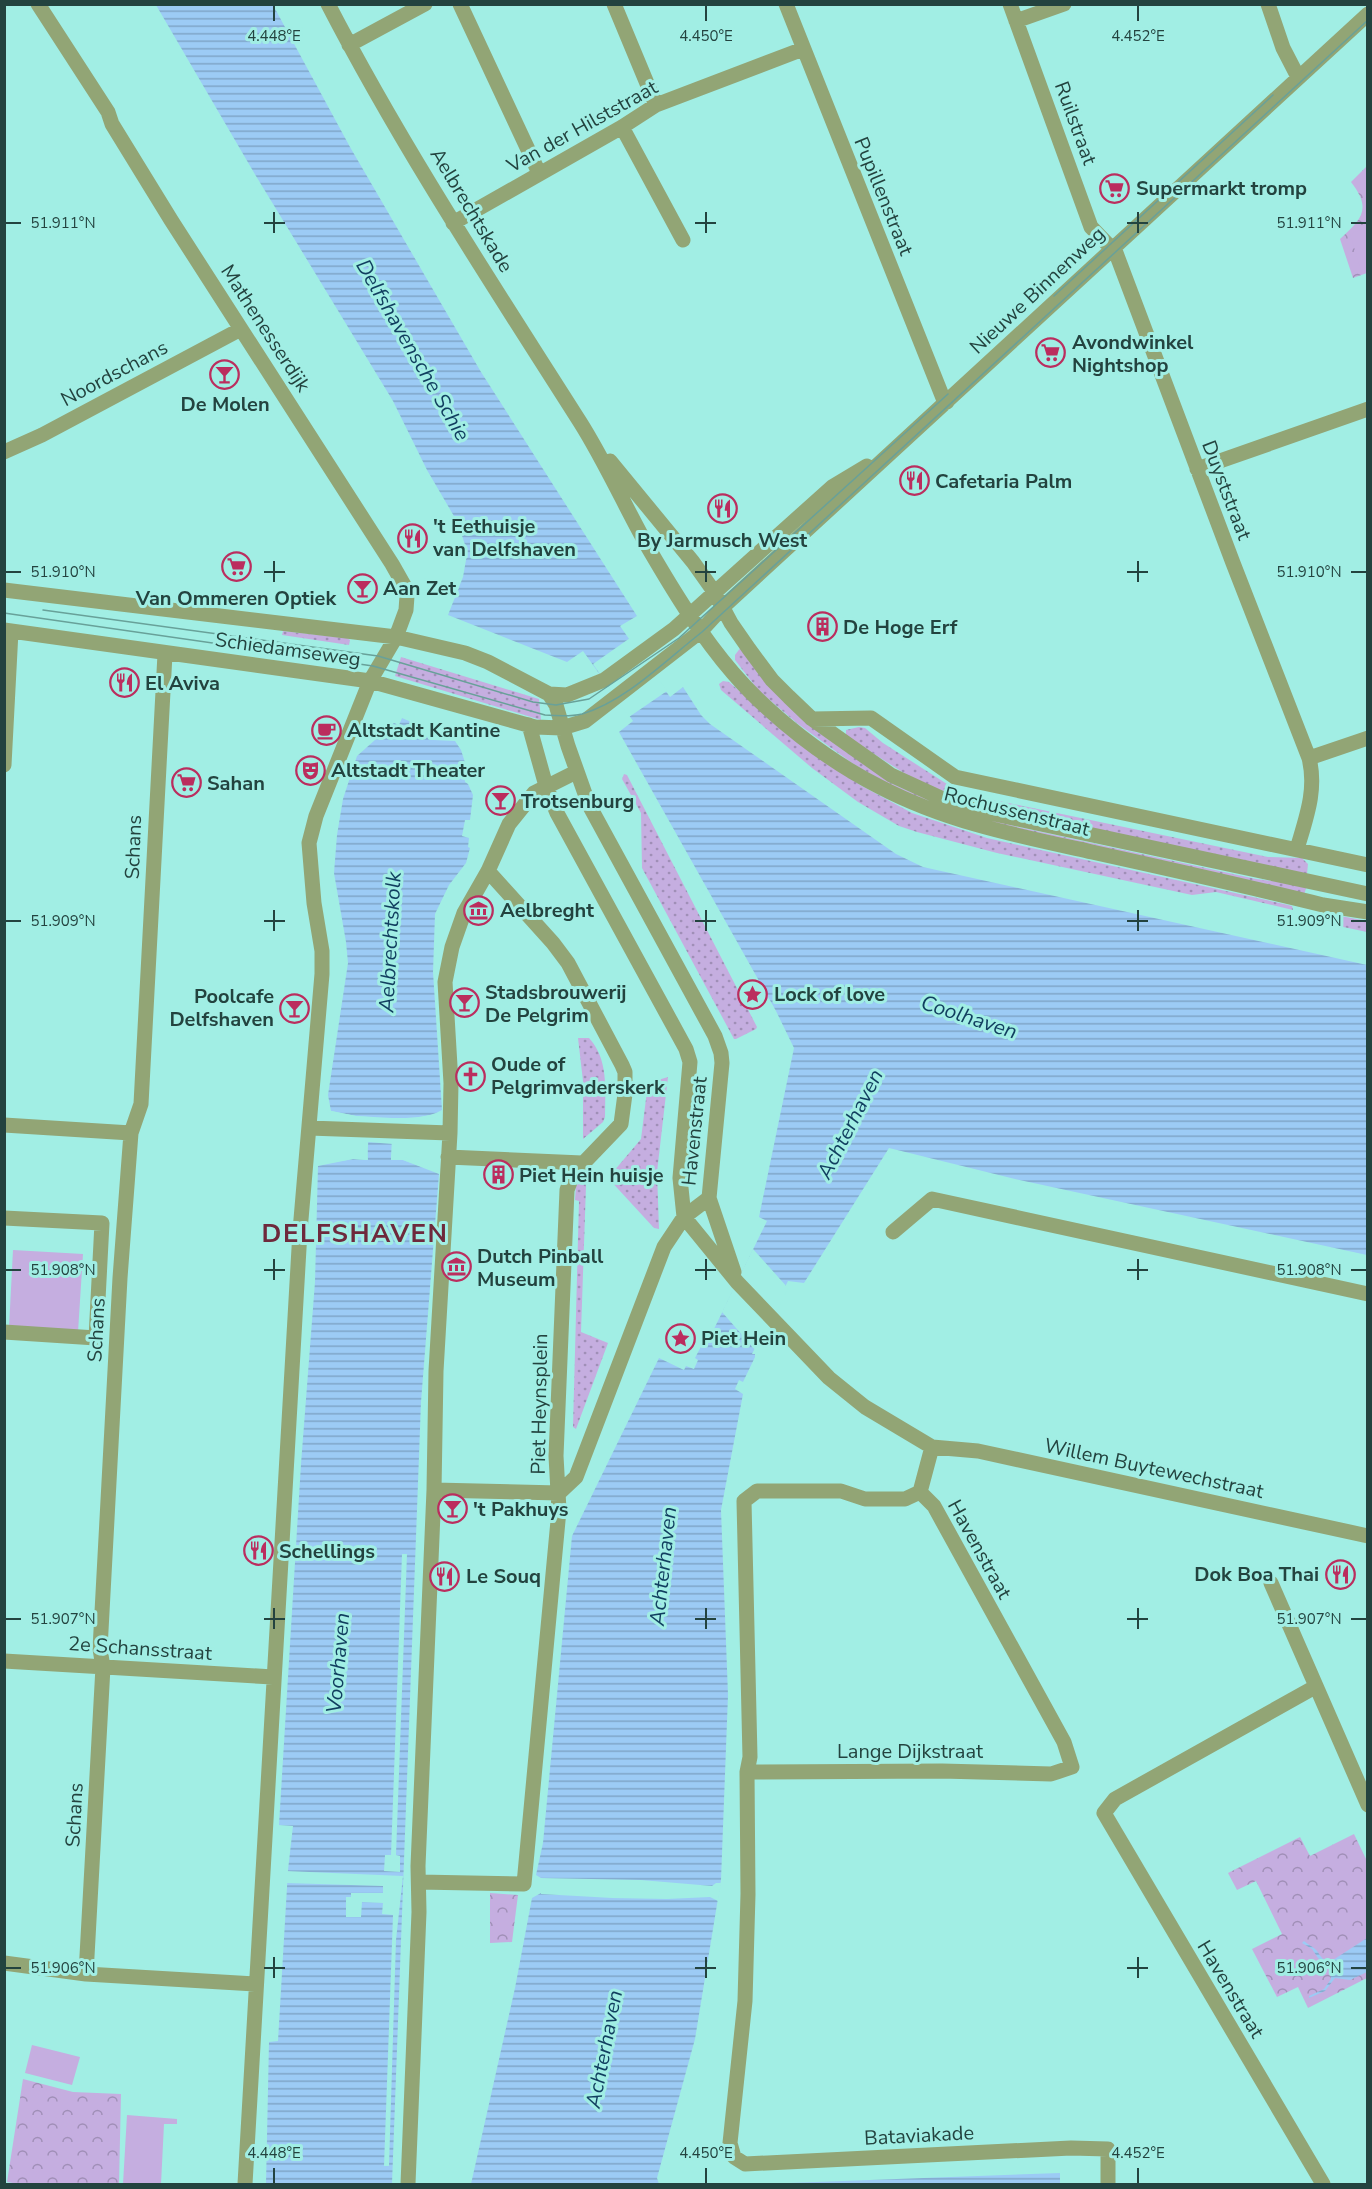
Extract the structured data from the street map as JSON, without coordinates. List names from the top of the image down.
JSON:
{
  "streets": {
    "street": [
      "Ruilstraat",
      "Van der Hilststraat",
      "Pupillenstraat",
      "Aelbrechtskade",
      "Nieuwe Binnenweg",
      "Mathenesserdijk",
      "Noordschans",
      "Duyststraat",
      "Schiedamseweg",
      "Rochussenstraat",
      "Schans",
      "Havenstraat",
      "Piet Heynsplein",
      "Willem Buytewechstraat",
      "2e Schansstraat",
      "Lange Dijkstraat",
      "Bataviakade"
    ]
  },
  "crossings": [
    ["Ruilstraat", "Nieuwe Binnenweg"],
    ["Ruilstraat", "Duyststraat"],
    ["Van der Hilststraat", "Pupillenstraat"],
    ["Van der Hilststraat", "Aelbrechtskade"],
    ["Pupillenstraat", "Nieuwe Binnenweg"],
    ["Aelbrechtskade", "Nieuwe Binnenweg"],
    ["Aelbrechtskade", "Rochussenstraat"],
    ["Nieuwe Binnenweg", "Duyststraat"],
    ["Nieuwe Binnenweg", "Schiedamseweg"],
    ["Nieuwe Binnenweg", "Rochussenstraat"],
    ["Mathenesserdijk", "Noordschans"],
    ["Mathenesserdijk", "Schiedamseweg"],
    ["Duyststraat", "Rochussenstraat"],
    ["Schiedamseweg", "Rochussenstraat"],
    ["Schiedamseweg", "Schans"],
    ["Schiedamseweg", "Havenstraat"],
    ["Schans", "2e Schansstraat"],
    ["Havenstraat", "Piet Heynsplein"],
    ["Havenstraat", "Willem Buytewechstraat"],
    ["Havenstraat", "Lange Dijkstraat"],
    ["Lange Dijkstraat", "Bataviakade"]
  ],
  "districts": ["DELFSHAVEN"],
  "water": [
    "Delfshavensche Schie",
    "Aelbrechtskolk",
    "Coolhaven",
    "Achterhaven",
    "Voorhaven"
  ],
  "places": {
    "supermarket": [
      "Supermarkt tromp",
      "Avondwinkel Nightshop",
      "Van Ommeren Optiek",
      "Sahan"
    ],
    "bar": [
      "De Molen",
      "Aan Zet",
      "Trotsenburg",
      "Stadsbrouwerij De Pelgrim",
      "Poolcafe Delfshaven",
      "'t Pakhuys"
    ],
    "restaurant": [
      "Cafetaria Palm",
      "By Jarmusch West",
      "'t Eethuisje van Delfshaven",
      "El Aviva",
      "Schellings",
      "Dok Boa Thai",
      "Le Souq"
    ],
    "building": ["De Hoge Erf", "Piet Hein huisje"],
    "cafe": ["Altstadt Kantine"],
    "theatre": ["Altstadt Theater"],
    "museum": ["Aelbreght", "Dutch Pinball Museum"],
    "place": ["Lock of love", "Piet Hein"],
    "church": ["Oude of Pelgrimvaderskerk"]
  },
  "coordinates": [
    "4.448°E",
    "4.450°E",
    "4.452°E",
    "51.911°N",
    "51.910°N",
    "51.909°N",
    "51.908°N",
    "51.907°N",
    "51.906°N"
  ]
}
